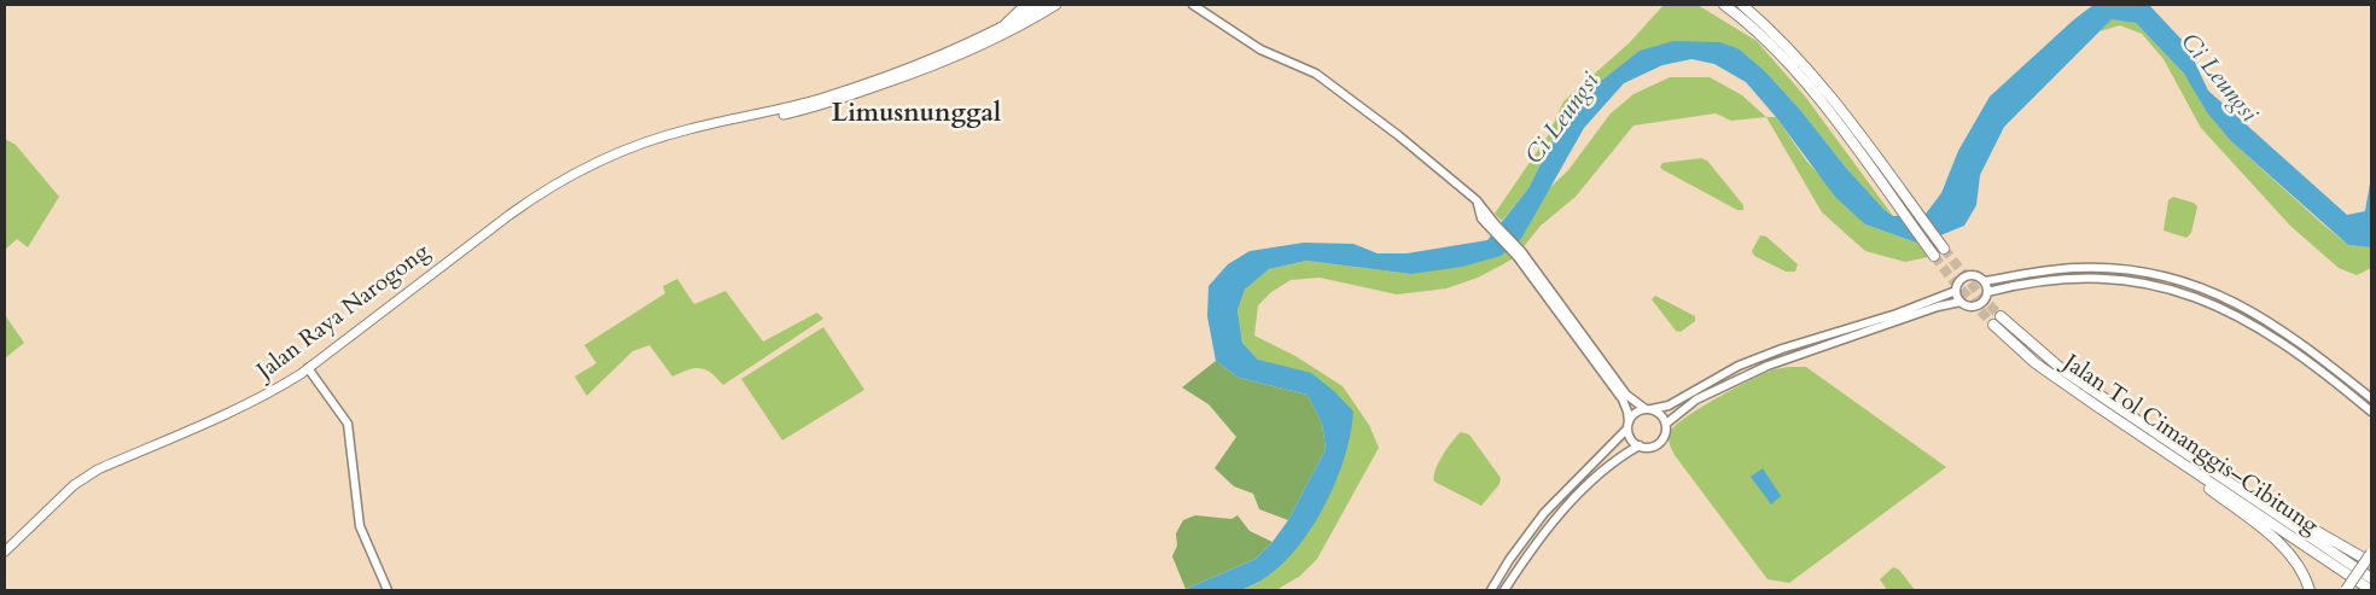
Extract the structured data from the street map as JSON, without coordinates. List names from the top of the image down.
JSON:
{
  "streets": {
    "highway": ["Jalan Tol Cimanggis–Cibitung"],
    "main road": ["Jalan Raya Narogong"]
  },
  "districts": ["Limusnunggal"],
  "water": ["Ci Leungsi"]
}
